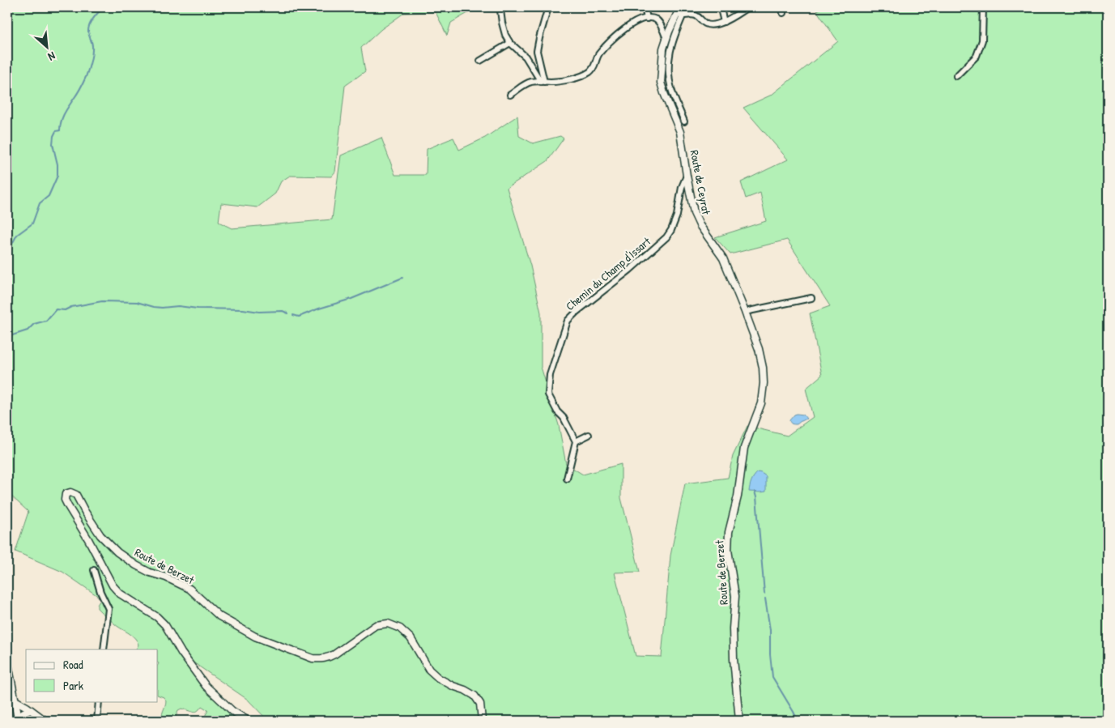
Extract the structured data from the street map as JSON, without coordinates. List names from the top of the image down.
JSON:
{
  "streets": {
    "street": ["Route de Ceyrat", "Chemin du Champ d'Issart", "Route de Berzet"]
  },
  "crossings": [
    ["Route de Ceyrat", "Chemin du Champ d'Issart"],
    ["Route de Ceyrat", "Route de Berzet"]
  ],
  "legend": ["Road", "Park"],
  "north": "bottom right"
}
